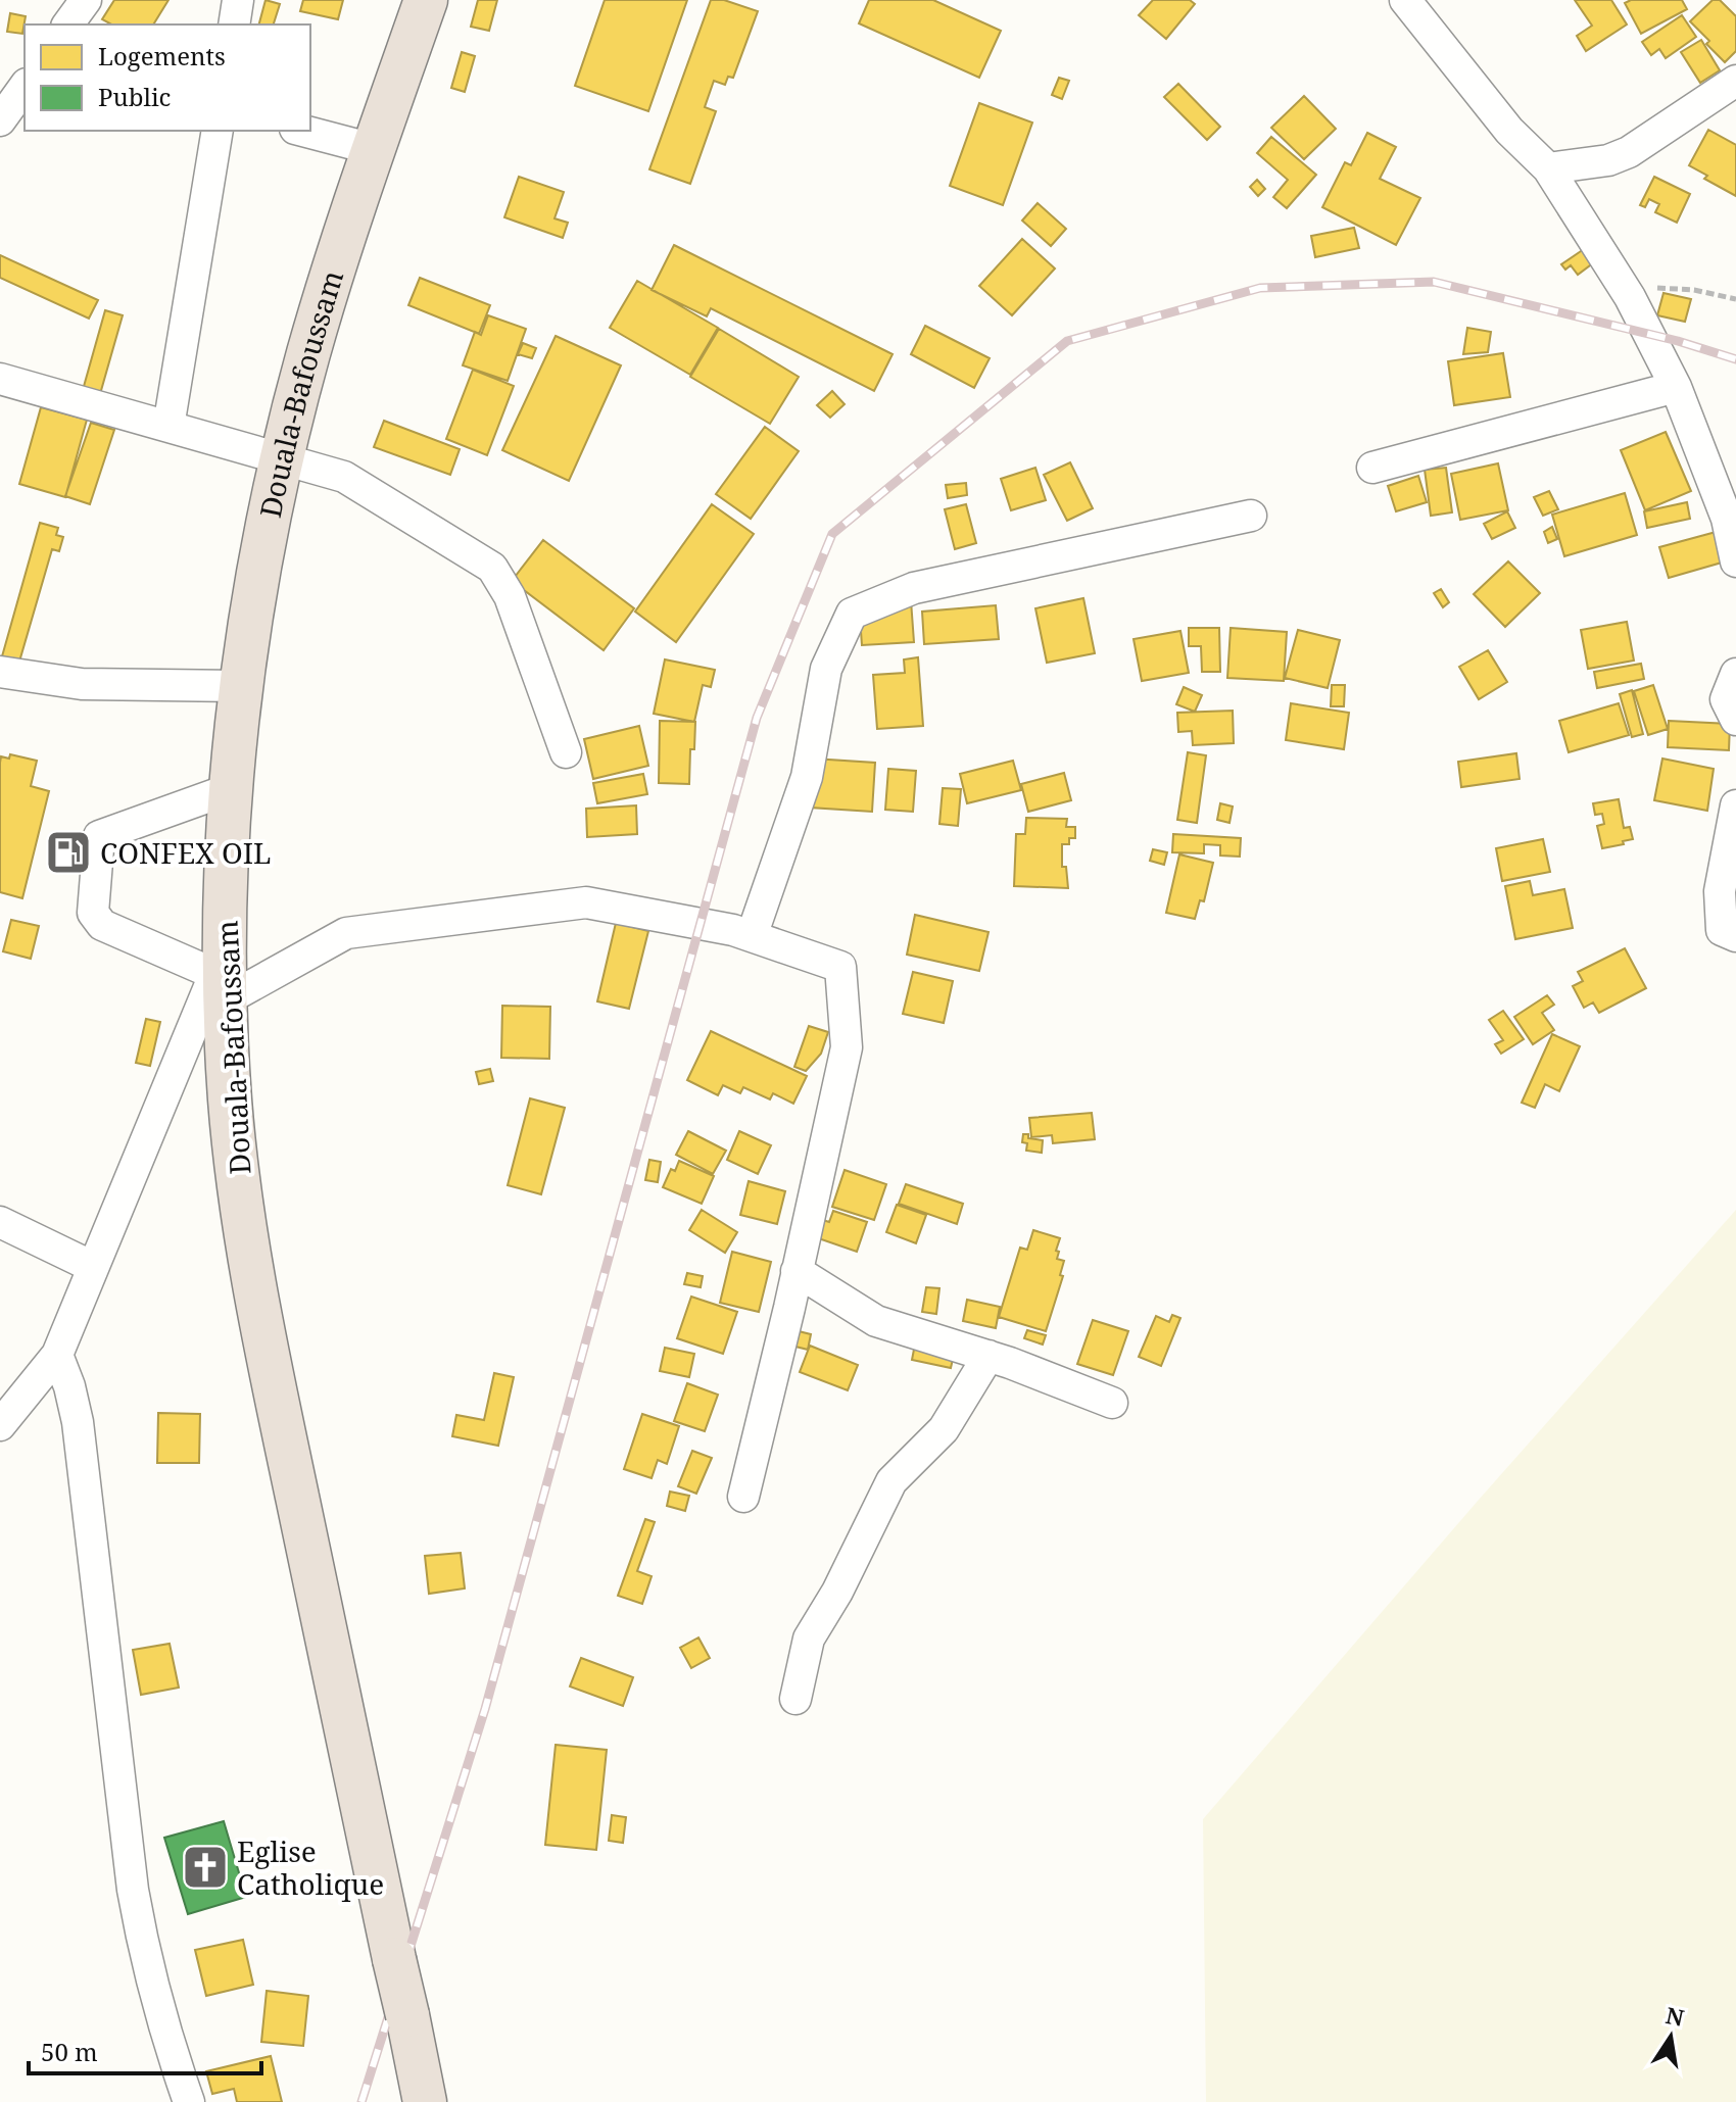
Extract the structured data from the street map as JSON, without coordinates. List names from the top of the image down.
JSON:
{
  "streets": {
    "highway": ["Douala-Bafoussam"]
  },
  "places": {
    "fuel station": ["CONFEX OIL"],
    "church": ["Eglise Catholique"]
  },
  "legend": ["Logements", "Public"],
  "scale_bar": "50 m",
  "north": "top"
}
